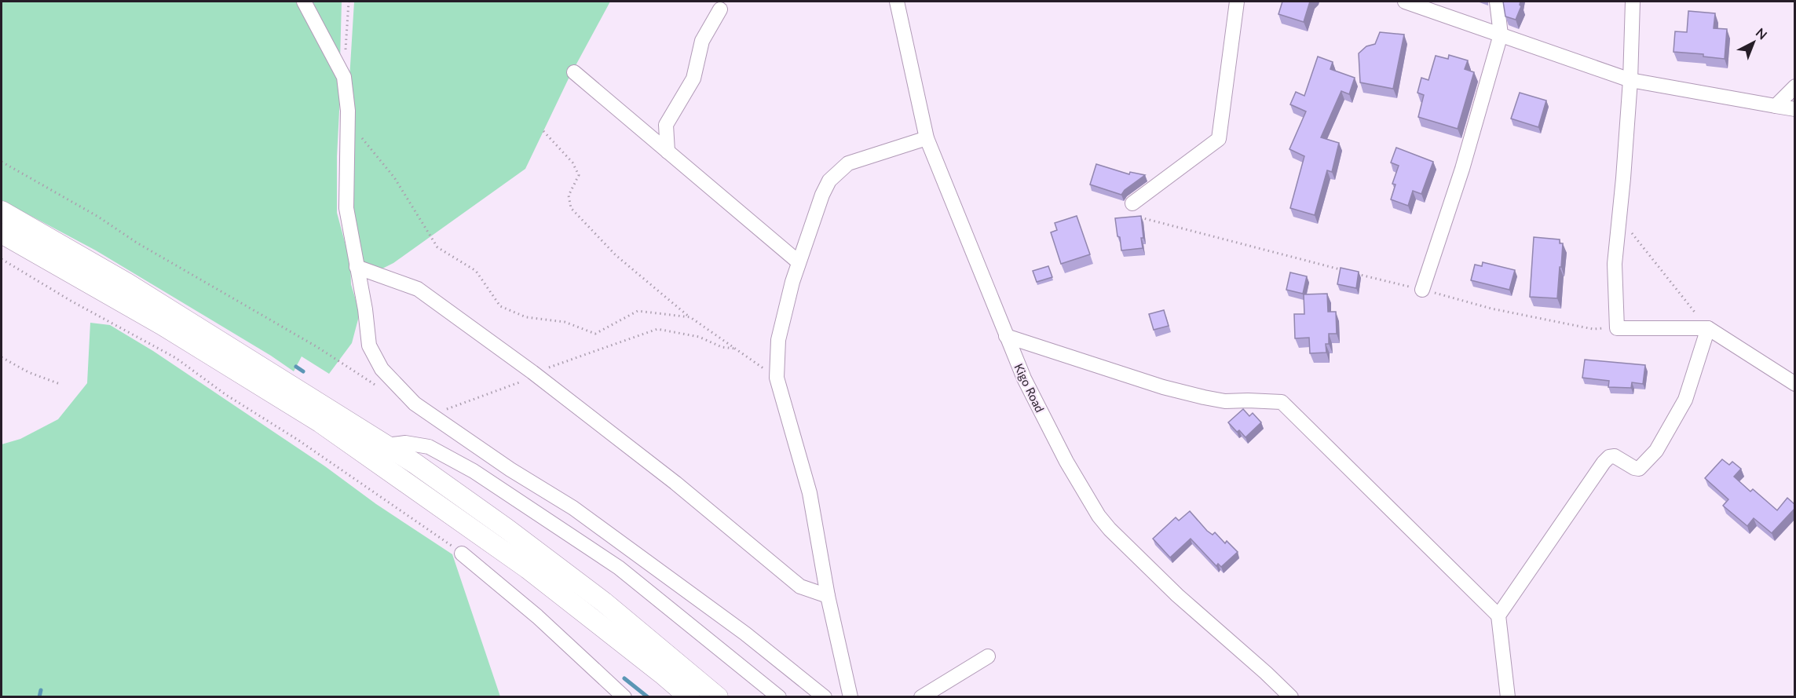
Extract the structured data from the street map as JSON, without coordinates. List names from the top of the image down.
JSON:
{
  "streets": {
    "street": ["Kigo Road"]
  },
  "north": "top right"
}
